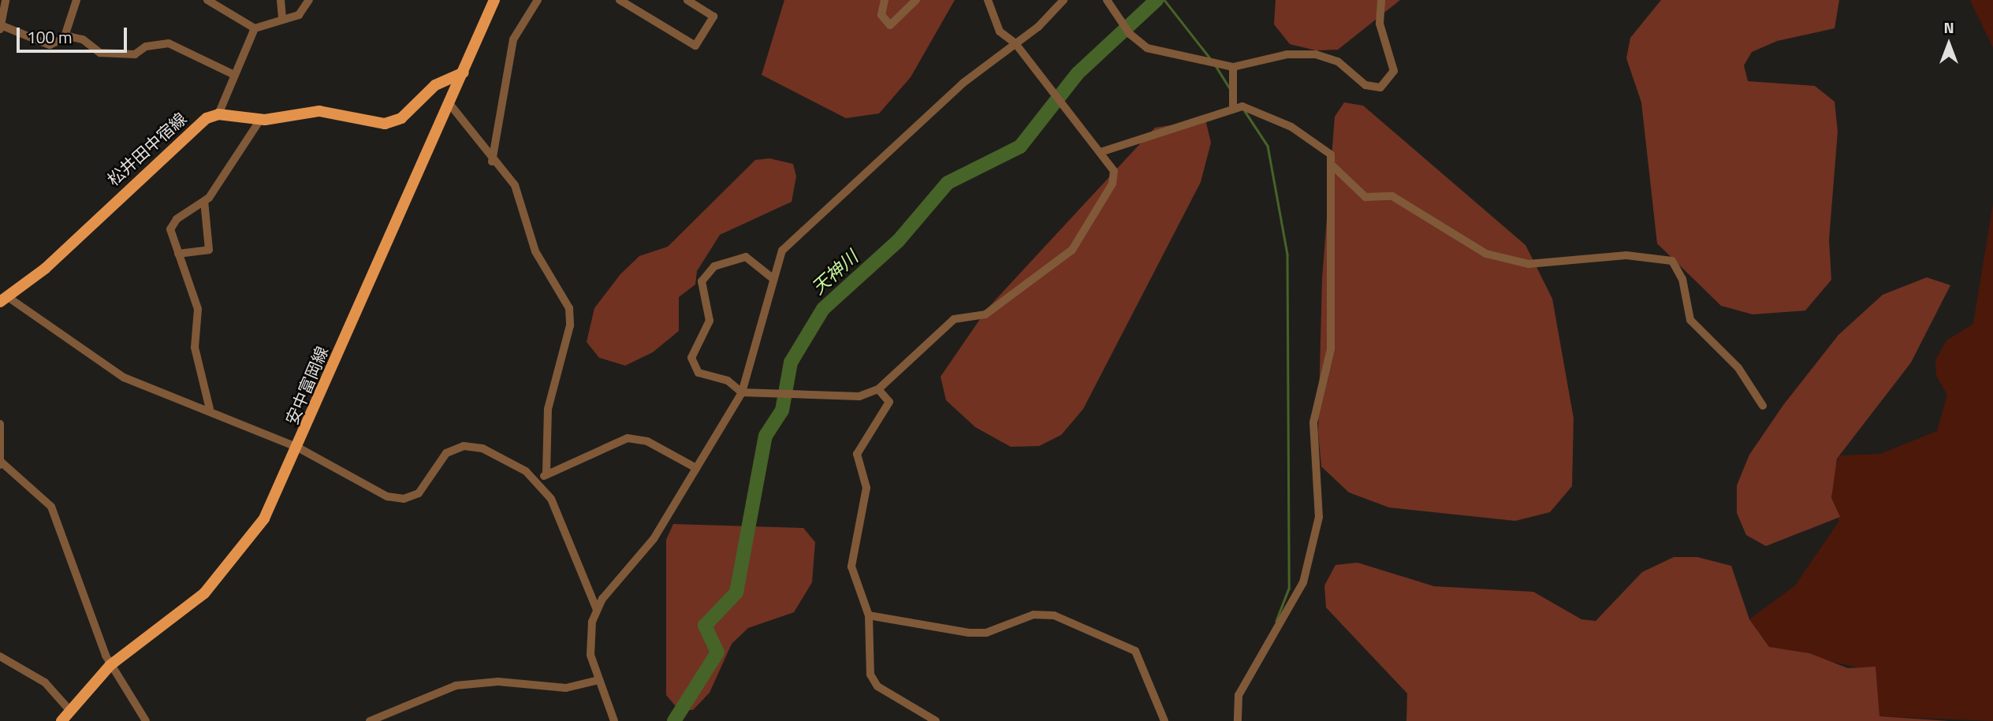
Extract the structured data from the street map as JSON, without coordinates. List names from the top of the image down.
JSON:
{
  "streets": {
    "main road": ["松井田中宿線", "安中富岡線"]
  },
  "water": ["天神川"],
  "scale_bar": "100 m",
  "north": "top"
}
